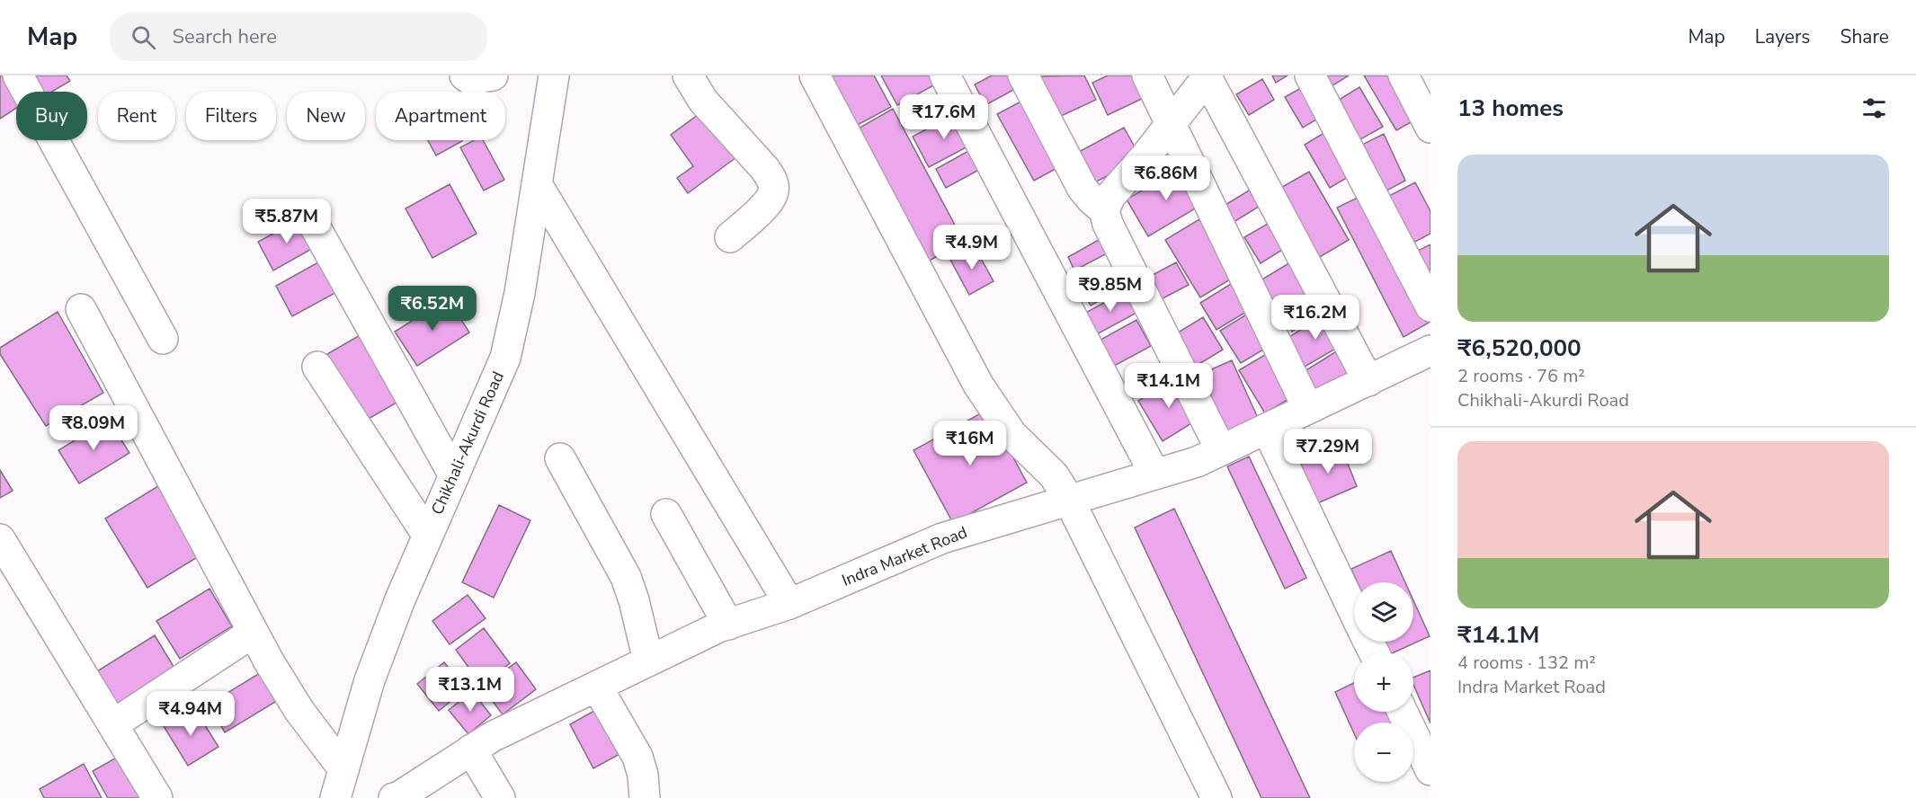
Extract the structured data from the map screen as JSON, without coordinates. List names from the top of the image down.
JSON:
{
  "streets": {
    "street": ["Chikhali-Akurdi Road", "Indra Market Road"]
  },
  "page": {
    "header": "Map",
    "search": "Search here",
    "nav": ["Map", "Layers", "Share"],
    "heading": "13 homes",
    "chip": [
      "Buy",
      "Rent",
      "Filters",
      "New",
      "Apartment"
    ],
    "price": [
      "₹17.6M",
      "₹6.86M",
      "₹5.87M",
      "₹4.9M",
      "₹9.85M",
      "₹6.52M",
      "₹16.2M",
      "₹14.1M",
      "₹8.09M",
      "₹16M",
      "₹7.29M",
      "₹13.1M",
      "₹4.94M"
    ],
    "list": [
      {
        "name": "₹6,520,000",
        "note": "2 rooms · 76 m² · Chikhali-Akurdi Road"
      },
      {
        "name": "₹14.1M",
        "note": "4 rooms · 132 m² · Indra Market Road"
      }
    ],
    "map_buttons": ["+", "−"]
  }
}
